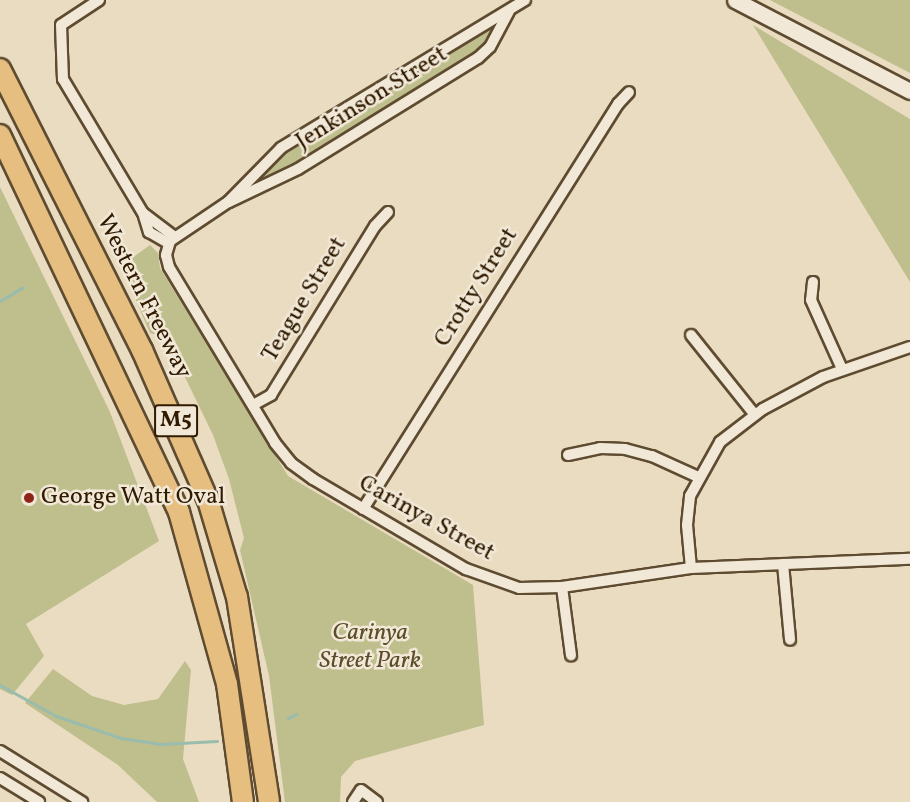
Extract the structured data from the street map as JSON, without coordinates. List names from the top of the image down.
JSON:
{
  "streets": {
    "highway": ["Western Freeway", "M5"],
    "street": [
      "Jenkinson Street",
      "Crotty Street",
      "Teague Street",
      "Carinya Street"
    ]
  },
  "crossings": [
    ["Jenkinson Street", "Carinya Street"],
    ["Crotty Street", "Carinya Street"],
    ["Teague Street", "Carinya Street"]
  ],
  "parks": ["Carinya Street Park"],
  "places": ["George Watt Oval"]
}
